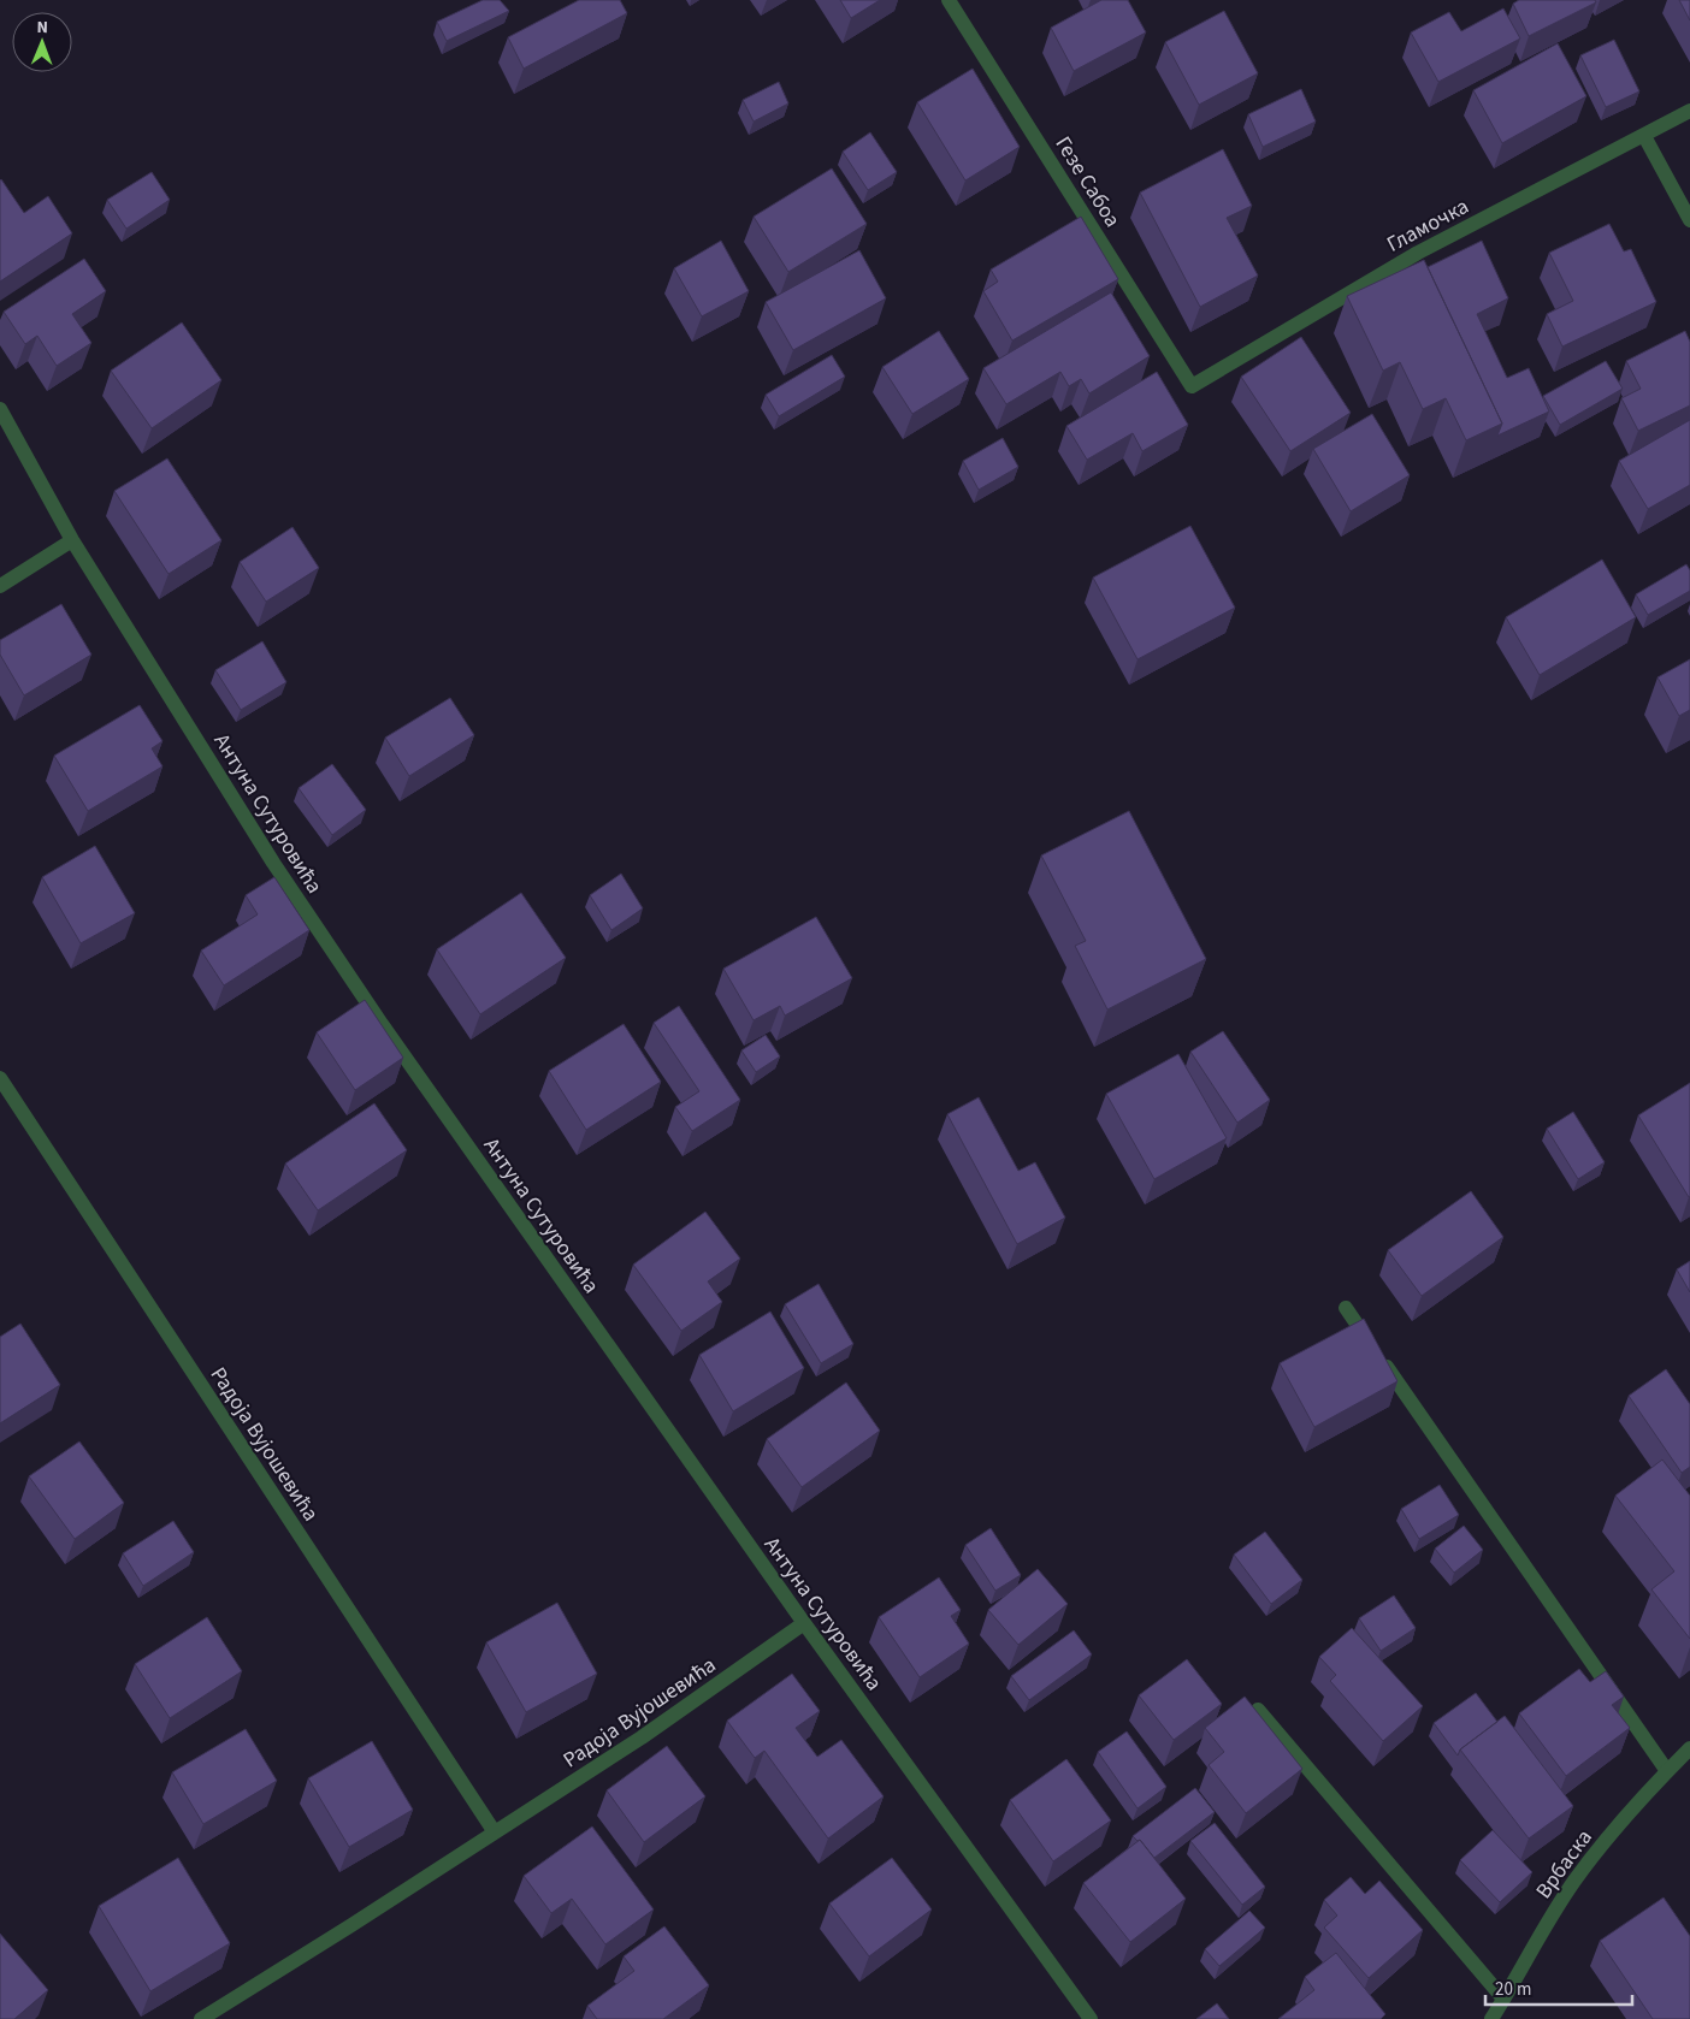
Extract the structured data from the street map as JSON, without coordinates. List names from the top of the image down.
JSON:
{
  "streets": {
    "street": [
      "Гезе Сабоа",
      "Гламочка",
      "Антуна Сутуровића",
      "Радоја Вујошевића",
      "Врбаска"
    ]
  },
  "crossings": [
    ["Гезе Сабоа", "Гламочка"],
    ["Антуна Сутуровића", "Радоја Вујошевића"]
  ],
  "scale_bar": "20 m",
  "north": "top"
}
